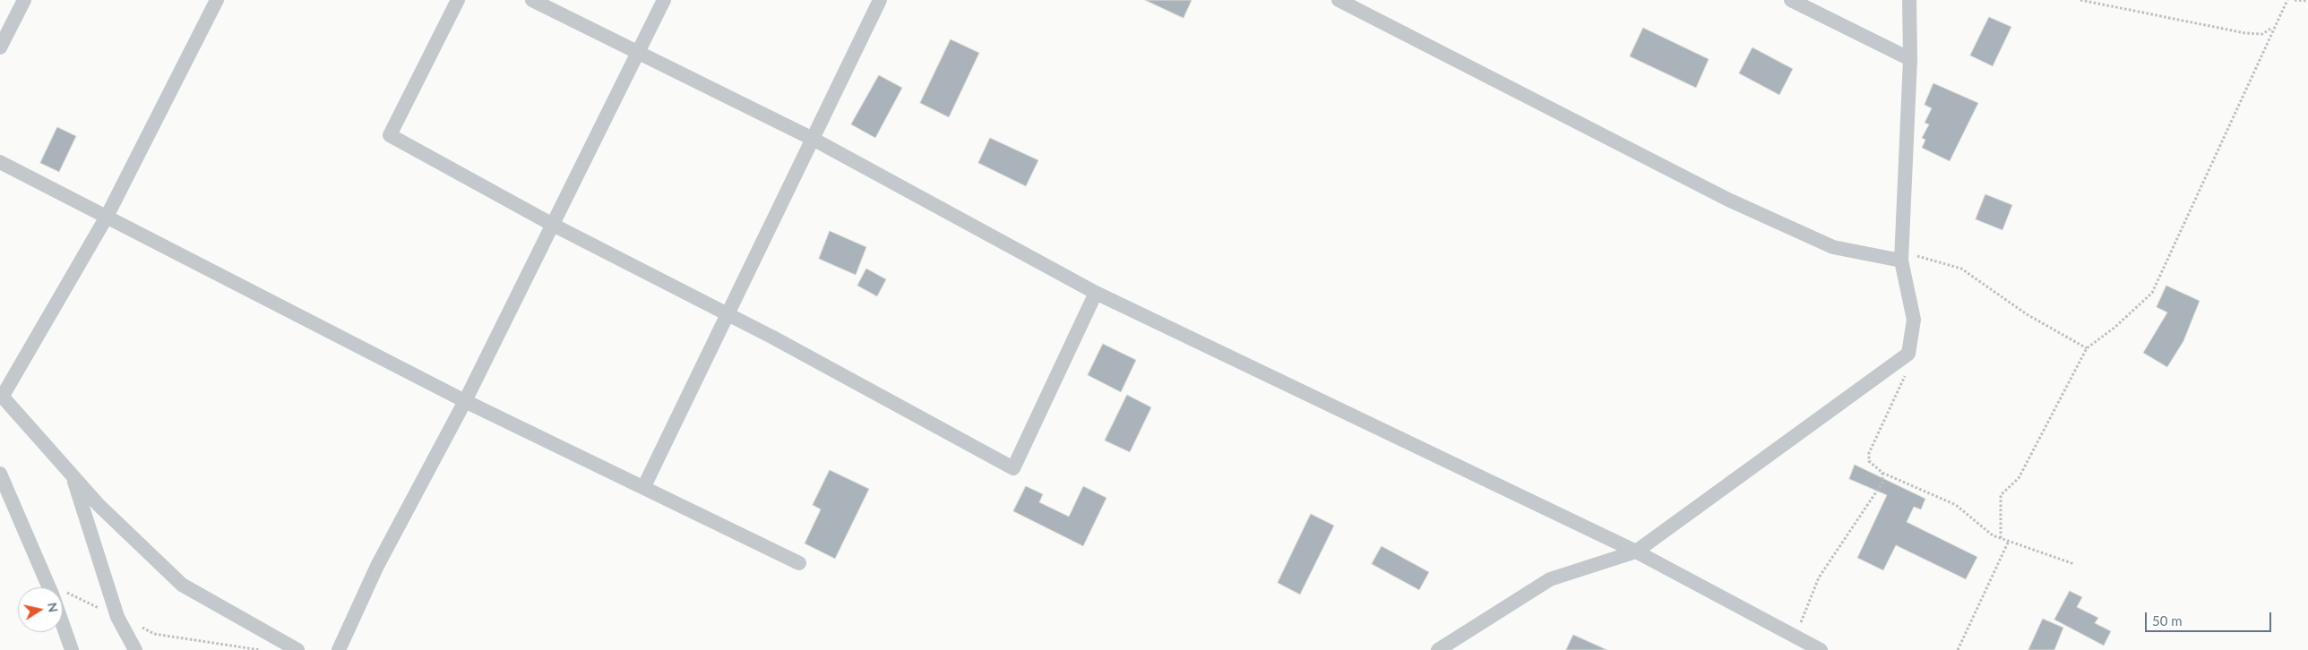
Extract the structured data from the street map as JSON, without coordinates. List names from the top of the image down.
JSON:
{
  "scale_bar": "50 m",
  "north": "right"
}
